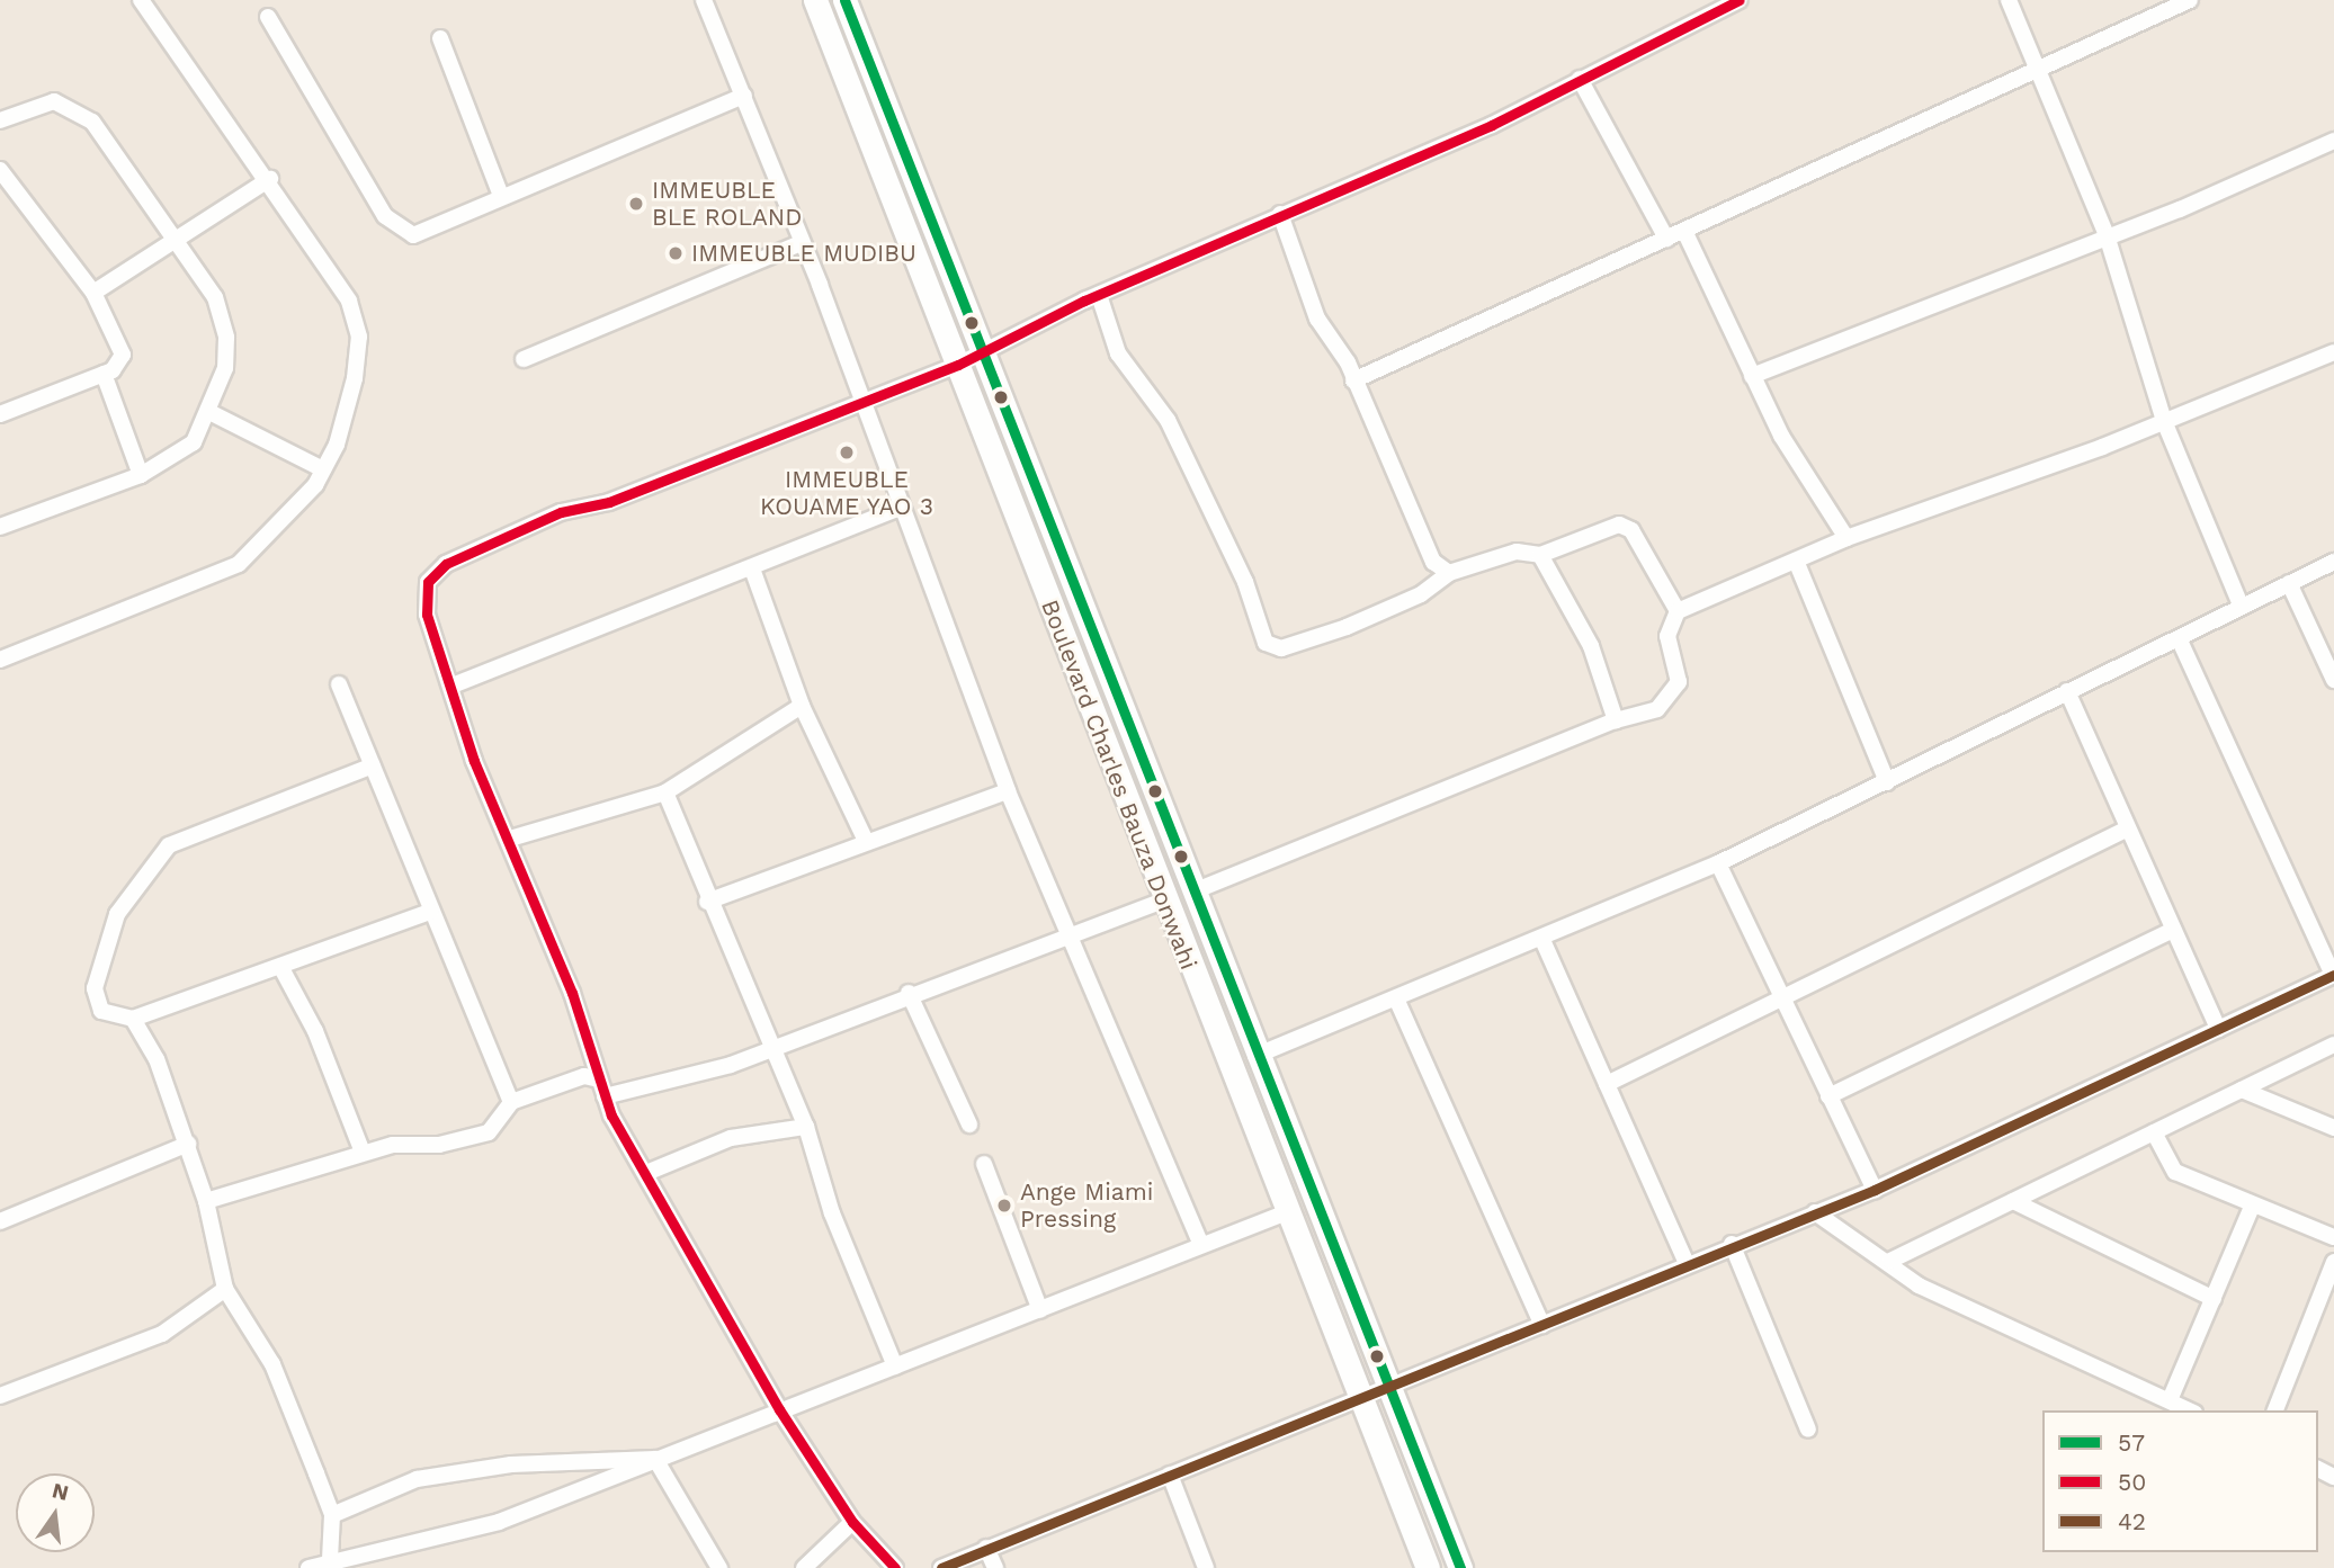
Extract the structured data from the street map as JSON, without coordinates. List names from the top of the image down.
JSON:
{
  "streets": {
    "main road": ["Boulevard Charles Bauza Donwahi"]
  },
  "places": [
    "IMMEUBLE BLE ROLAND",
    "IMMEUBLE MUDIBU",
    "IMMEUBLE KOUAME YAO 3",
    "Ange Miami Pressing"
  ],
  "lines": ["transit line 57", "transit line 50", "transit line 42"],
  "legend": ["57", "50", "42"],
  "north": "top"
}
